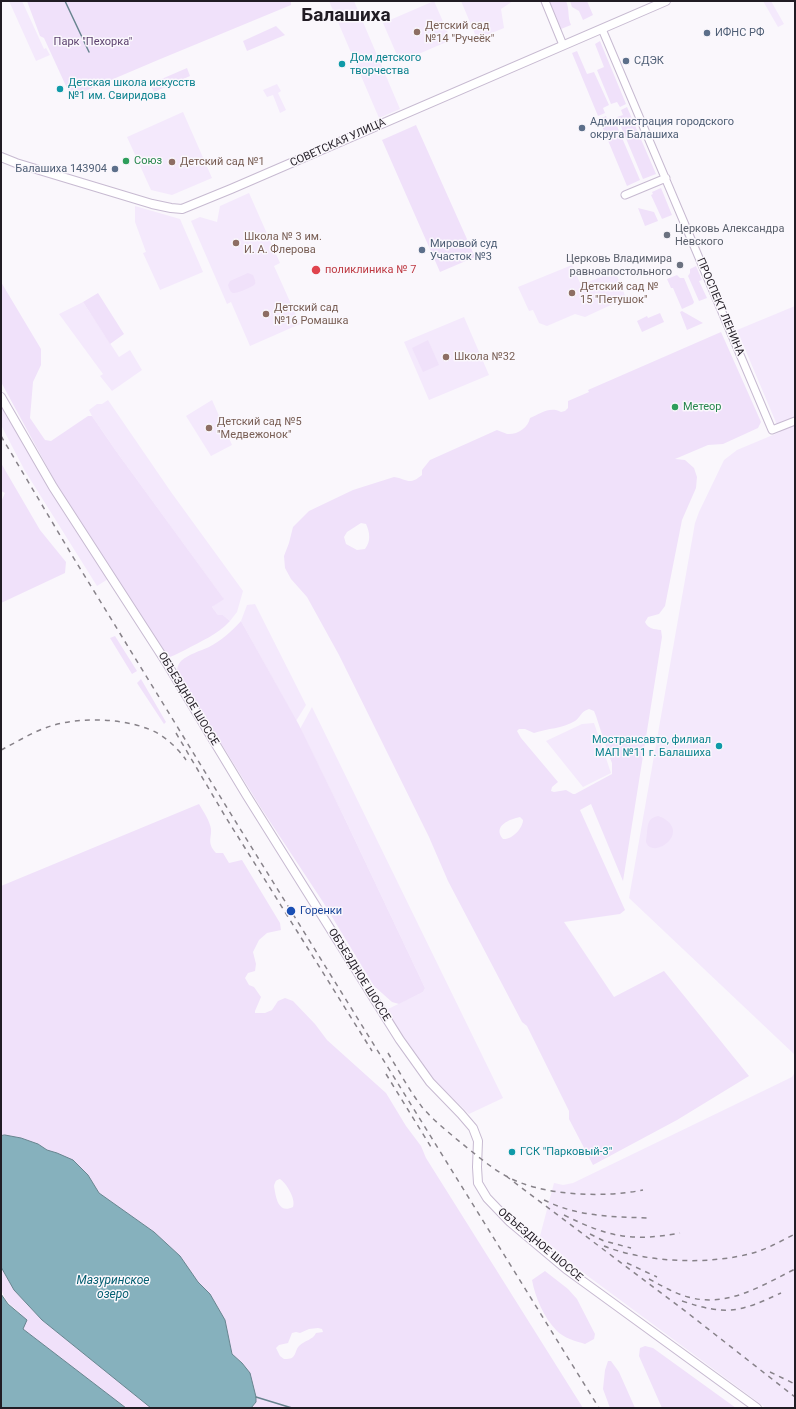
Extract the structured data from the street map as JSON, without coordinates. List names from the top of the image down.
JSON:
{
  "streets": {
    "main road": ["СОВЕТСКАЯ УЛИЦА", "ОБЪЕЗДНОЕ ШОССЕ"],
    "street": ["ПРОСПЕКТ ЛЕНИНА"]
  },
  "crossings": [
    ["СОВЕТСКАЯ УЛИЦА", "ПРОСПЕКТ ЛЕНИНА"]
  ],
  "districts": ["Балашиха"],
  "water": ["Мазуринское озеро"],
  "parks": ["Парк \"Пехорка\""],
  "places": [
    "Детский сад №14 \"Ручеёк\"",
    "ИФНС РФ",
    "СДЭК",
    "Дом детского творчества",
    "Детская школа искусств №1 им. Свиридова",
    "Администрация городского округа Балашиха",
    "Союз",
    "Детский сад №1",
    "Балашиха 143904",
    "Церковь Александра Невского",
    "Школа № 3 им. И. А. Флерова",
    "Мировой суд Участок №3",
    "Церковь Владимира равноапостольного",
    "поликлиника № 7",
    "Детский сад № 15 \"Петушок\"",
    "Детский сад №16 Ромашка",
    "Школа №32",
    "Метеор",
    "Детский сад №5 \"Медвежонок\"",
    "Мострансавто, филиал МАП №11 г. Балашиха",
    "Горенки",
    "ГСК \"Парковый-3\""
  ]
}
